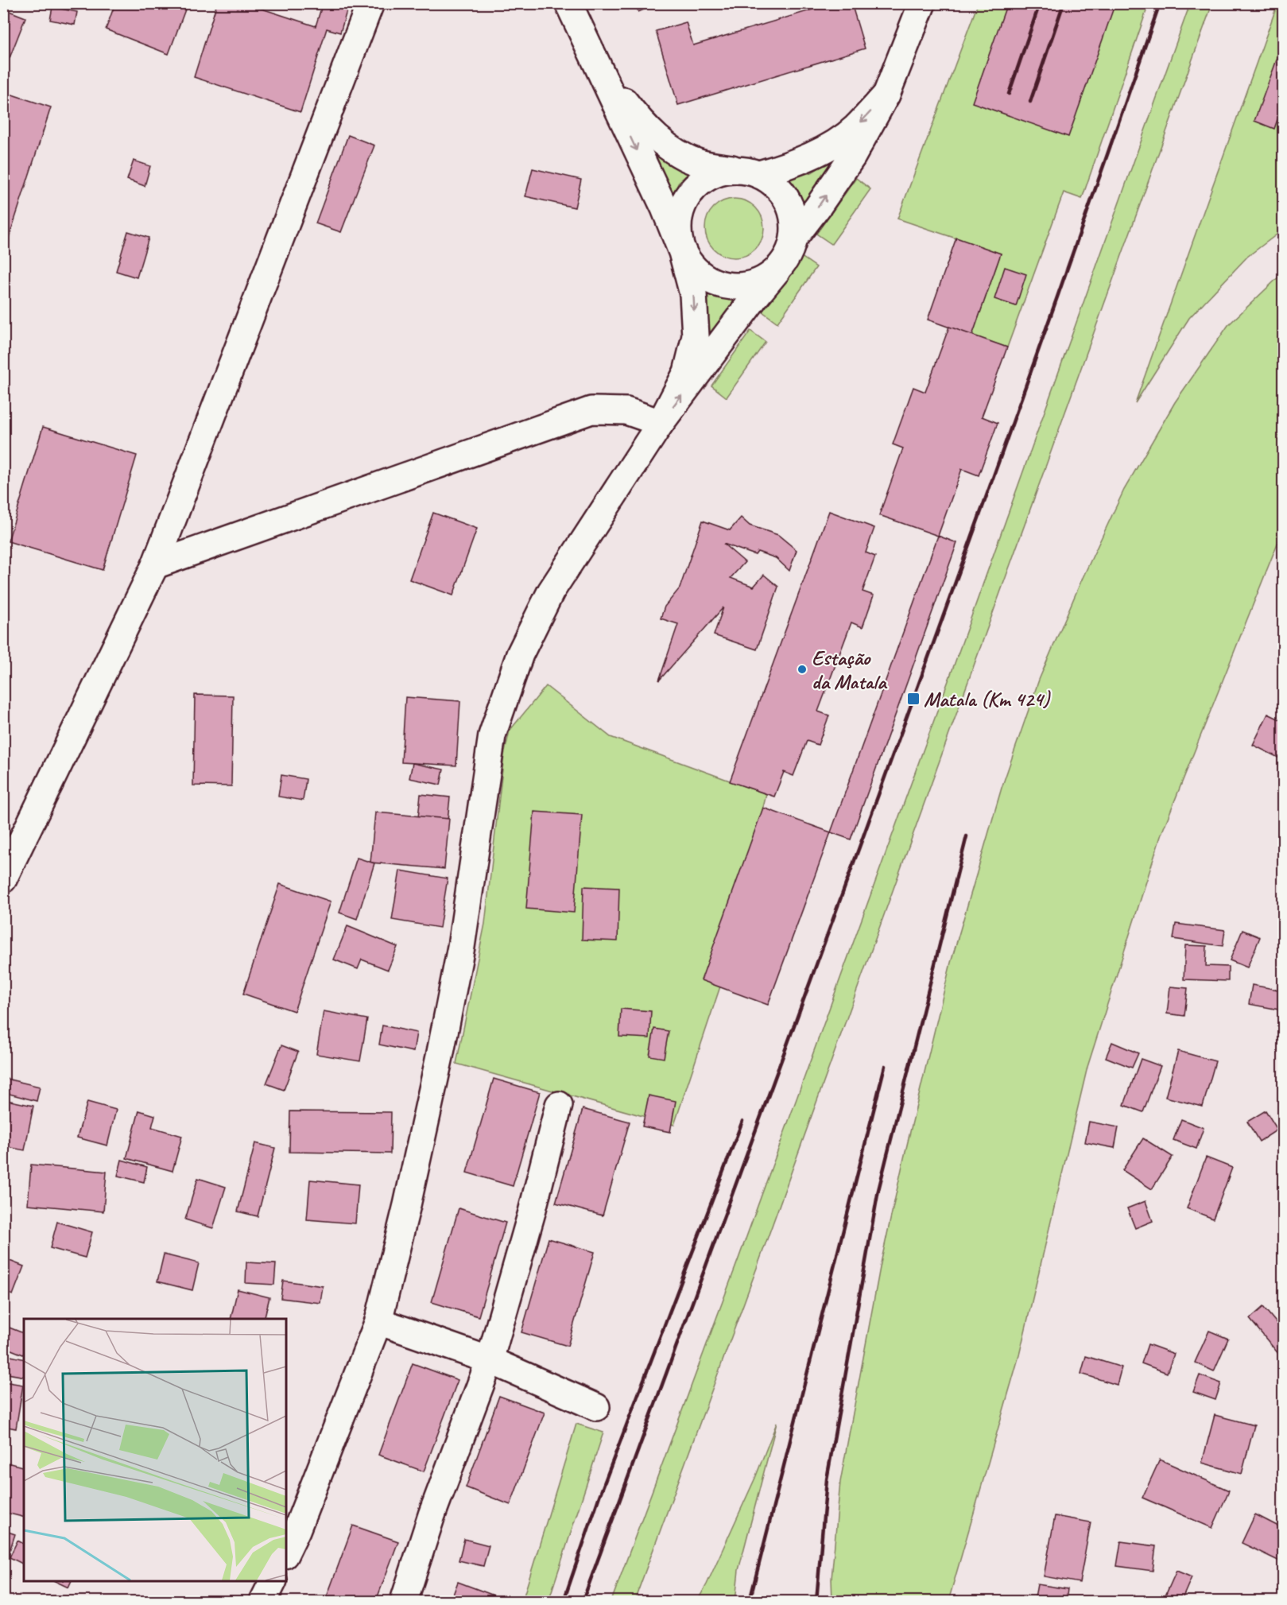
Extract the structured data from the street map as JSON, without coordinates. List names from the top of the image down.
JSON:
{
  "places": {
    "other": ["Estação da Matala"],
    "transit": ["Matala (Km 424)"]
  }
}
